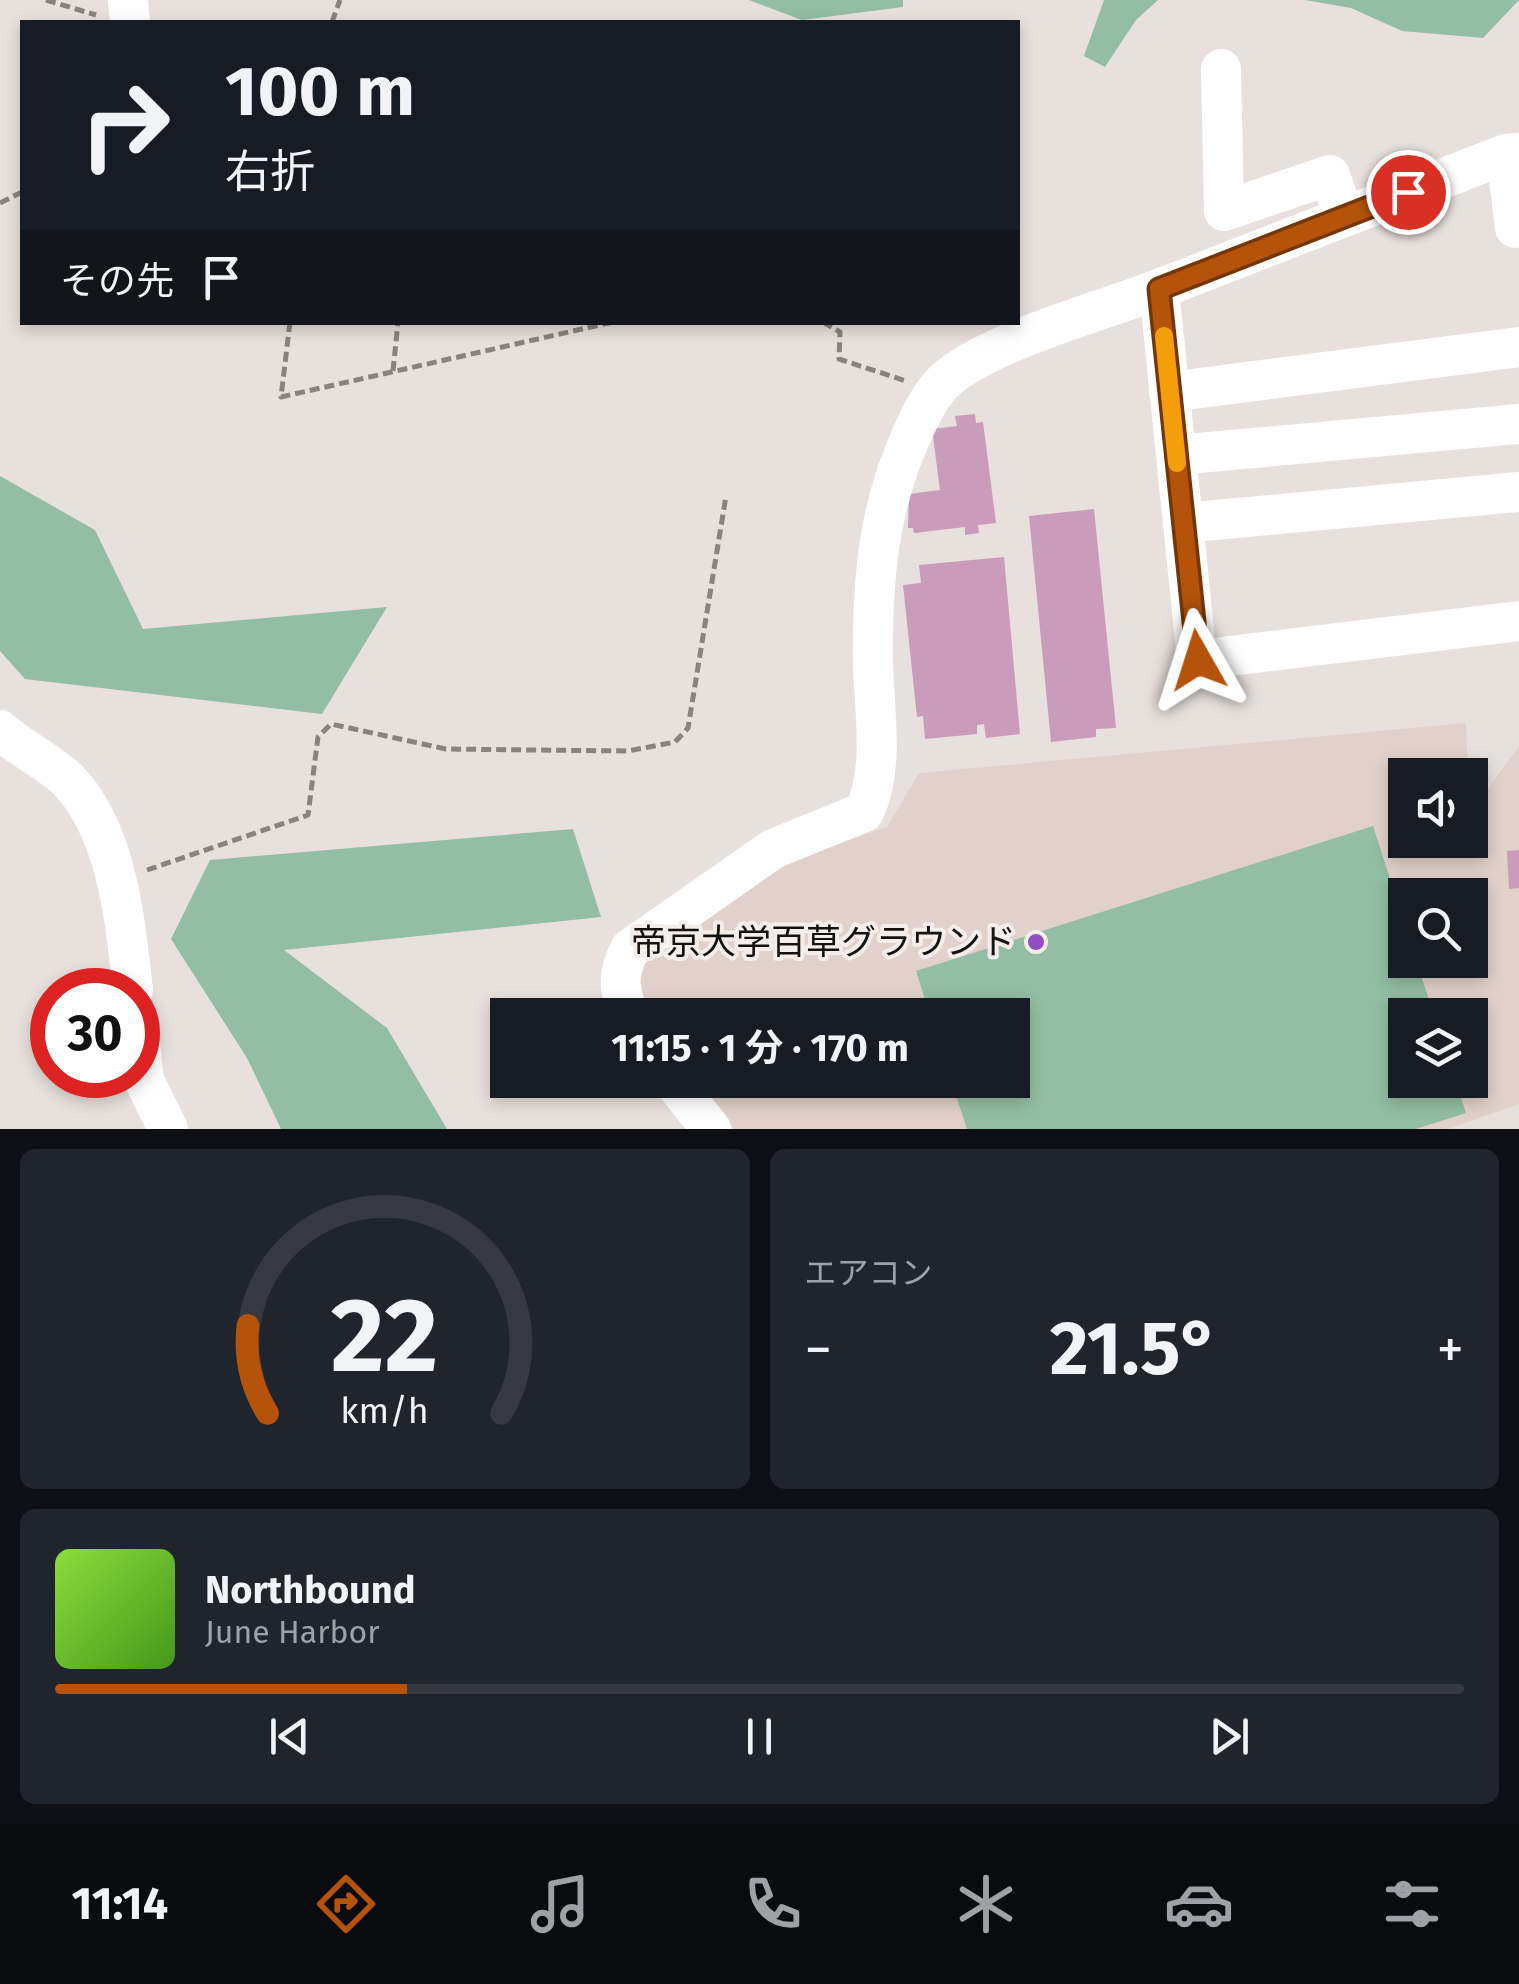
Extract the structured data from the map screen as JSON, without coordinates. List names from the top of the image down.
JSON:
{
  "places": ["帝京大学百草グラウンド"],
  "page": {
    "turn": ["100 m", "右折"],
    "then": "その先",
    "limit": "30",
    "trip": "11:15 · 1 分 · 170 m",
    "tile": "エアコン",
    "heat": ["−", "21.5°", "+"],
    "song": ["Northbound", "June Harbor"],
    "tabs": "11:14",
    "gauge": ["22", "km/h"]
  }
}
